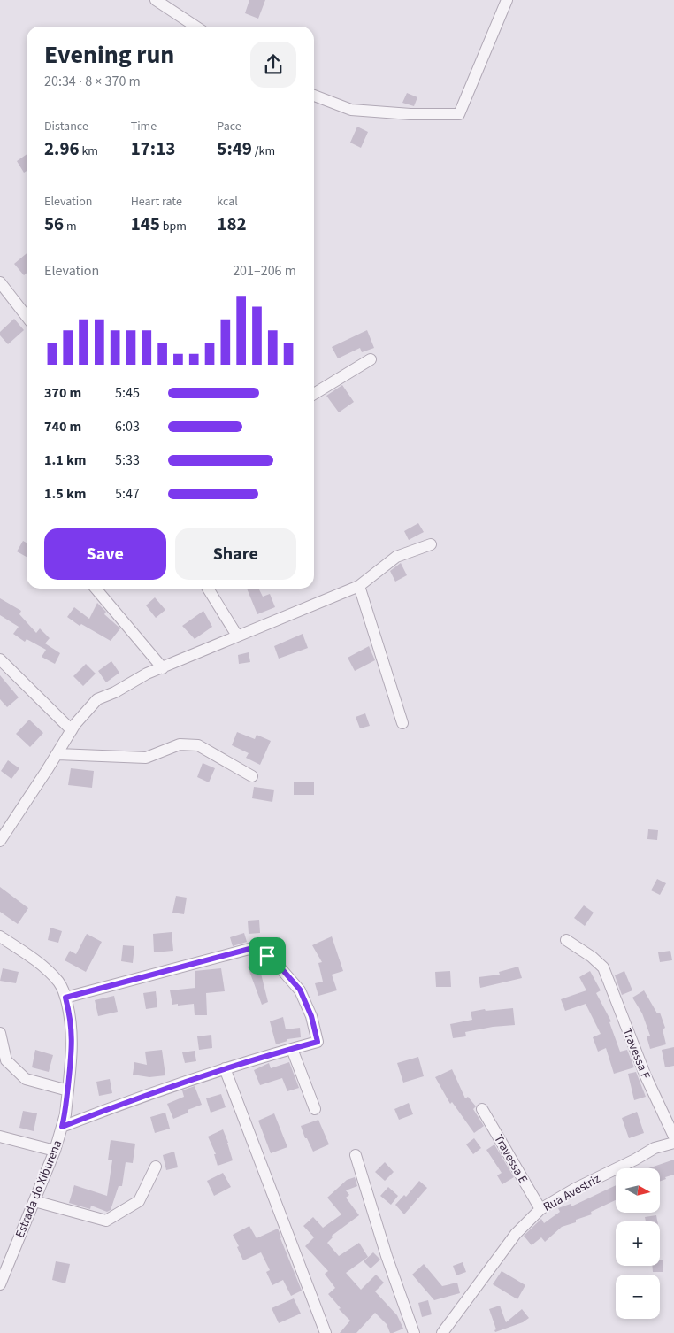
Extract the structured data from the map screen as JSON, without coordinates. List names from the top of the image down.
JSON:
{
  "streets": {
    "street": [
      "Travessa F",
      "Travessa E",
      "Estrada do Xiburena",
      "Rua Avestriz"
    ]
  },
  "crossings": [
    ["Travessa E", "Rua Avestriz"]
  ],
  "north": "right",
  "page": {
    "heading": ["Evening run", "20:34 · 8 × 370 m"],
    "stats": [
      ["Distance", "2.96 km"],
      ["Time", "17:13"],
      ["Pace", "5:49 /km"],
      ["Elevation", "56 m"],
      ["Heart rate", "145 bpm"],
      ["kcal", "182"]
    ],
    "chart": ["Elevation", "201–206 m"],
    "list": [
      {
        "name": "370 m",
        "note": "5:45"
      },
      {
        "name": "740 m",
        "note": "6:03"
      },
      {
        "name": "1.1 km",
        "note": "5:33"
      },
      {
        "name": "1.5 km",
        "note": "5:47"
      }
    ],
    "buttons": ["Save", "Share"],
    "map_buttons": ["+", "−"]
  }
}
